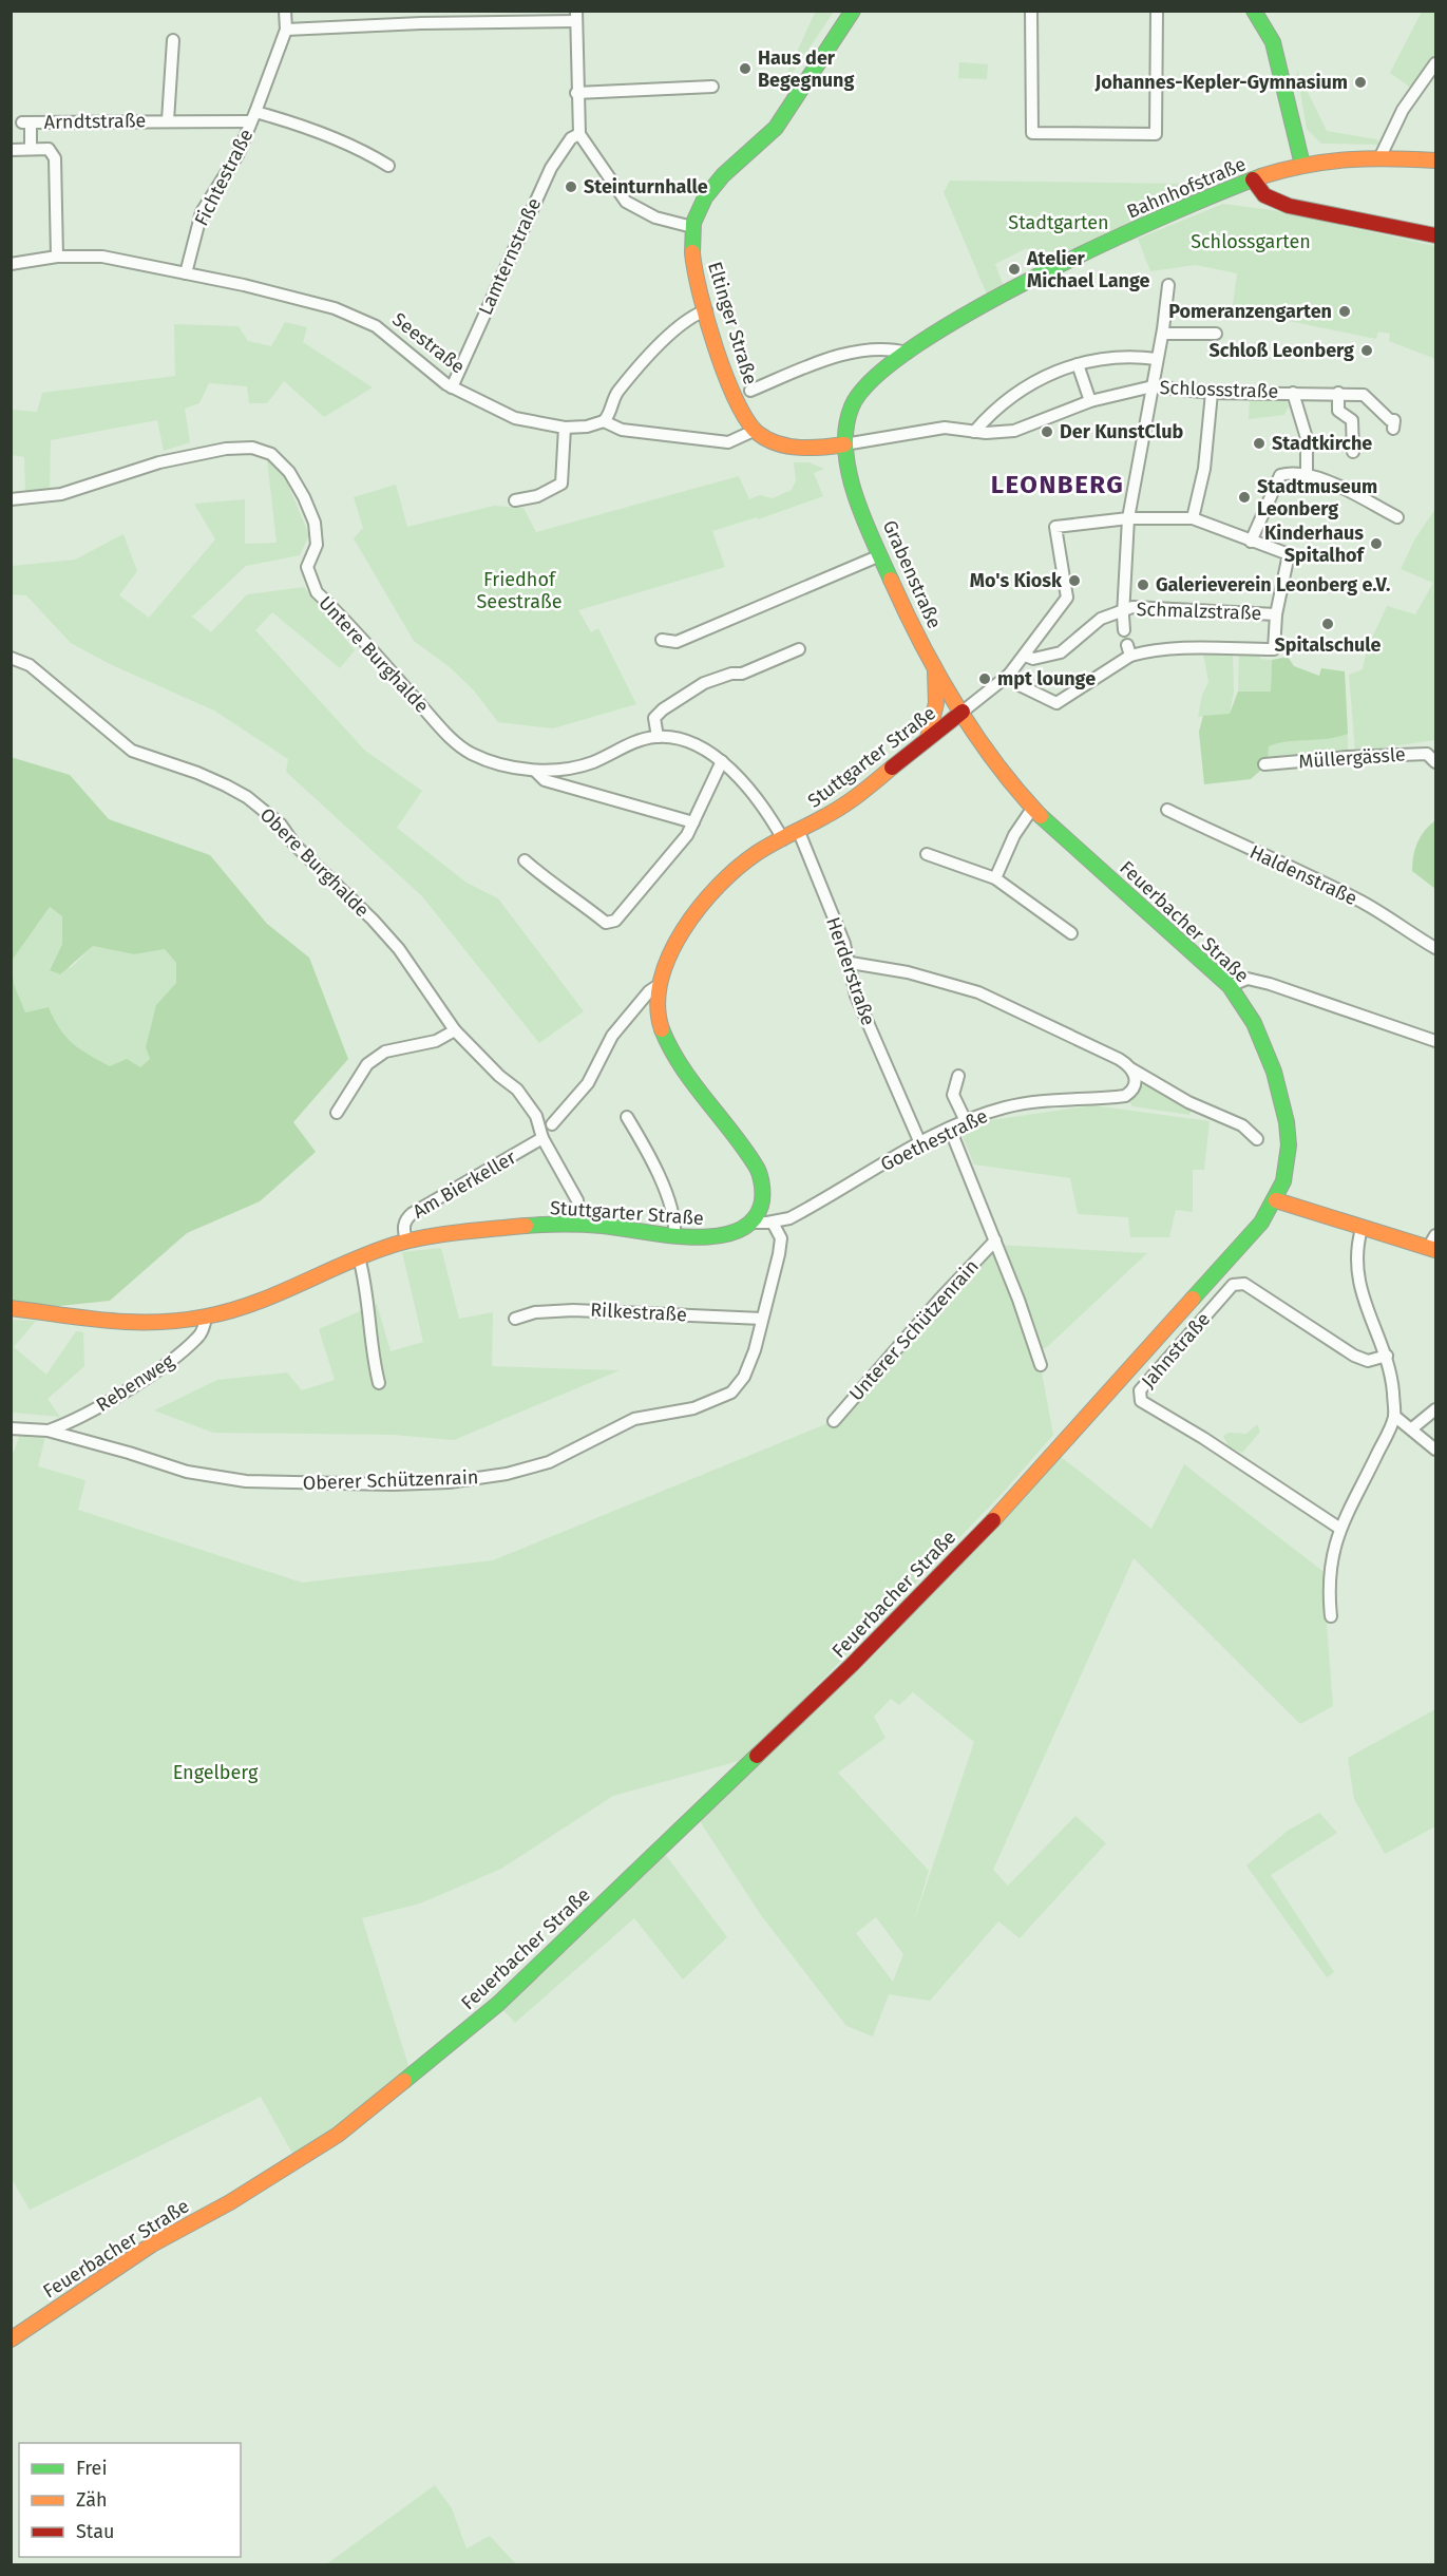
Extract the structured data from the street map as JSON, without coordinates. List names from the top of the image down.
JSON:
{
  "streets": {
    "main road": [
      "Bahnhofstraße",
      "Eltinger Straße",
      "Grabenstraße",
      "Stuttgarter Straße",
      "Feuerbacher Straße"
    ],
    "street": [
      "Arndtstraße",
      "Fichtestraße",
      "Lamternstraße",
      "Seestraße",
      "Schlossstraße",
      "Schmalzstraße",
      "Untere Burghalde",
      "Müllergässle",
      "Obere Burghalde",
      "Haldenstraße",
      "Herderstraße",
      "Goethestraße",
      "Am Bierkeller",
      "Rilkestraße",
      "Unterer Schützenrain",
      "Jahnstraße",
      "Rebenweg",
      "Oberer Schützenrain"
    ]
  },
  "crossings": [
    ["Arndtstraße", "Fichtestraße"],
    ["Fichtestraße", "Seestraße"],
    ["Bahnhofstraße", "Schlossstraße"],
    ["Bahnhofstraße", "Grabenstraße"],
    ["Lamternstraße", "Seestraße"],
    ["Eltinger Straße", "Seestraße"],
    ["Schlossstraße", "Grabenstraße"],
    ["Grabenstraße", "Stuttgarter Straße"],
    ["Grabenstraße", "Feuerbacher Straße"],
    ["Stuttgarter Straße", "Obere Burghalde"],
    ["Stuttgarter Straße", "Feuerbacher Straße"],
    ["Stuttgarter Straße", "Herderstraße"],
    ["Stuttgarter Straße", "Goethestraße"],
    ["Stuttgarter Straße", "Am Bierkeller"],
    ["Stuttgarter Straße", "Rebenweg"],
    ["Obere Burghalde", "Am Bierkeller"],
    ["Herderstraße", "Goethestraße"],
    ["Goethestraße", "Unterer Schützenrain"],
    ["Goethestraße", "Oberer Schützenrain"],
    ["Rilkestraße", "Oberer Schützenrain"],
    ["Rebenweg", "Oberer Schützenrain"]
  ],
  "districts": ["LEONBERG"],
  "parks": [
    "Stadtgarten",
    "Schlossgarten",
    "Friedhof Seestraße",
    "Engelberg"
  ],
  "places": [
    "Haus der Begegnung",
    "Johannes-Kepler-Gymnasium",
    "Steinturnhalle",
    "Atelier Michael Lange",
    "Pomeranzengarten",
    "Schloß Leonberg",
    "Der KunstClub",
    "Stadtkirche",
    "Stadtmuseum Leonberg",
    "Kinderhaus Spitalhof",
    "Mo's Kiosk",
    "Galerieverein Leonberg e.V.",
    "Spitalschule",
    "mpt lounge"
  ],
  "legend": ["Frei", "Zäh", "Stau"]
}
